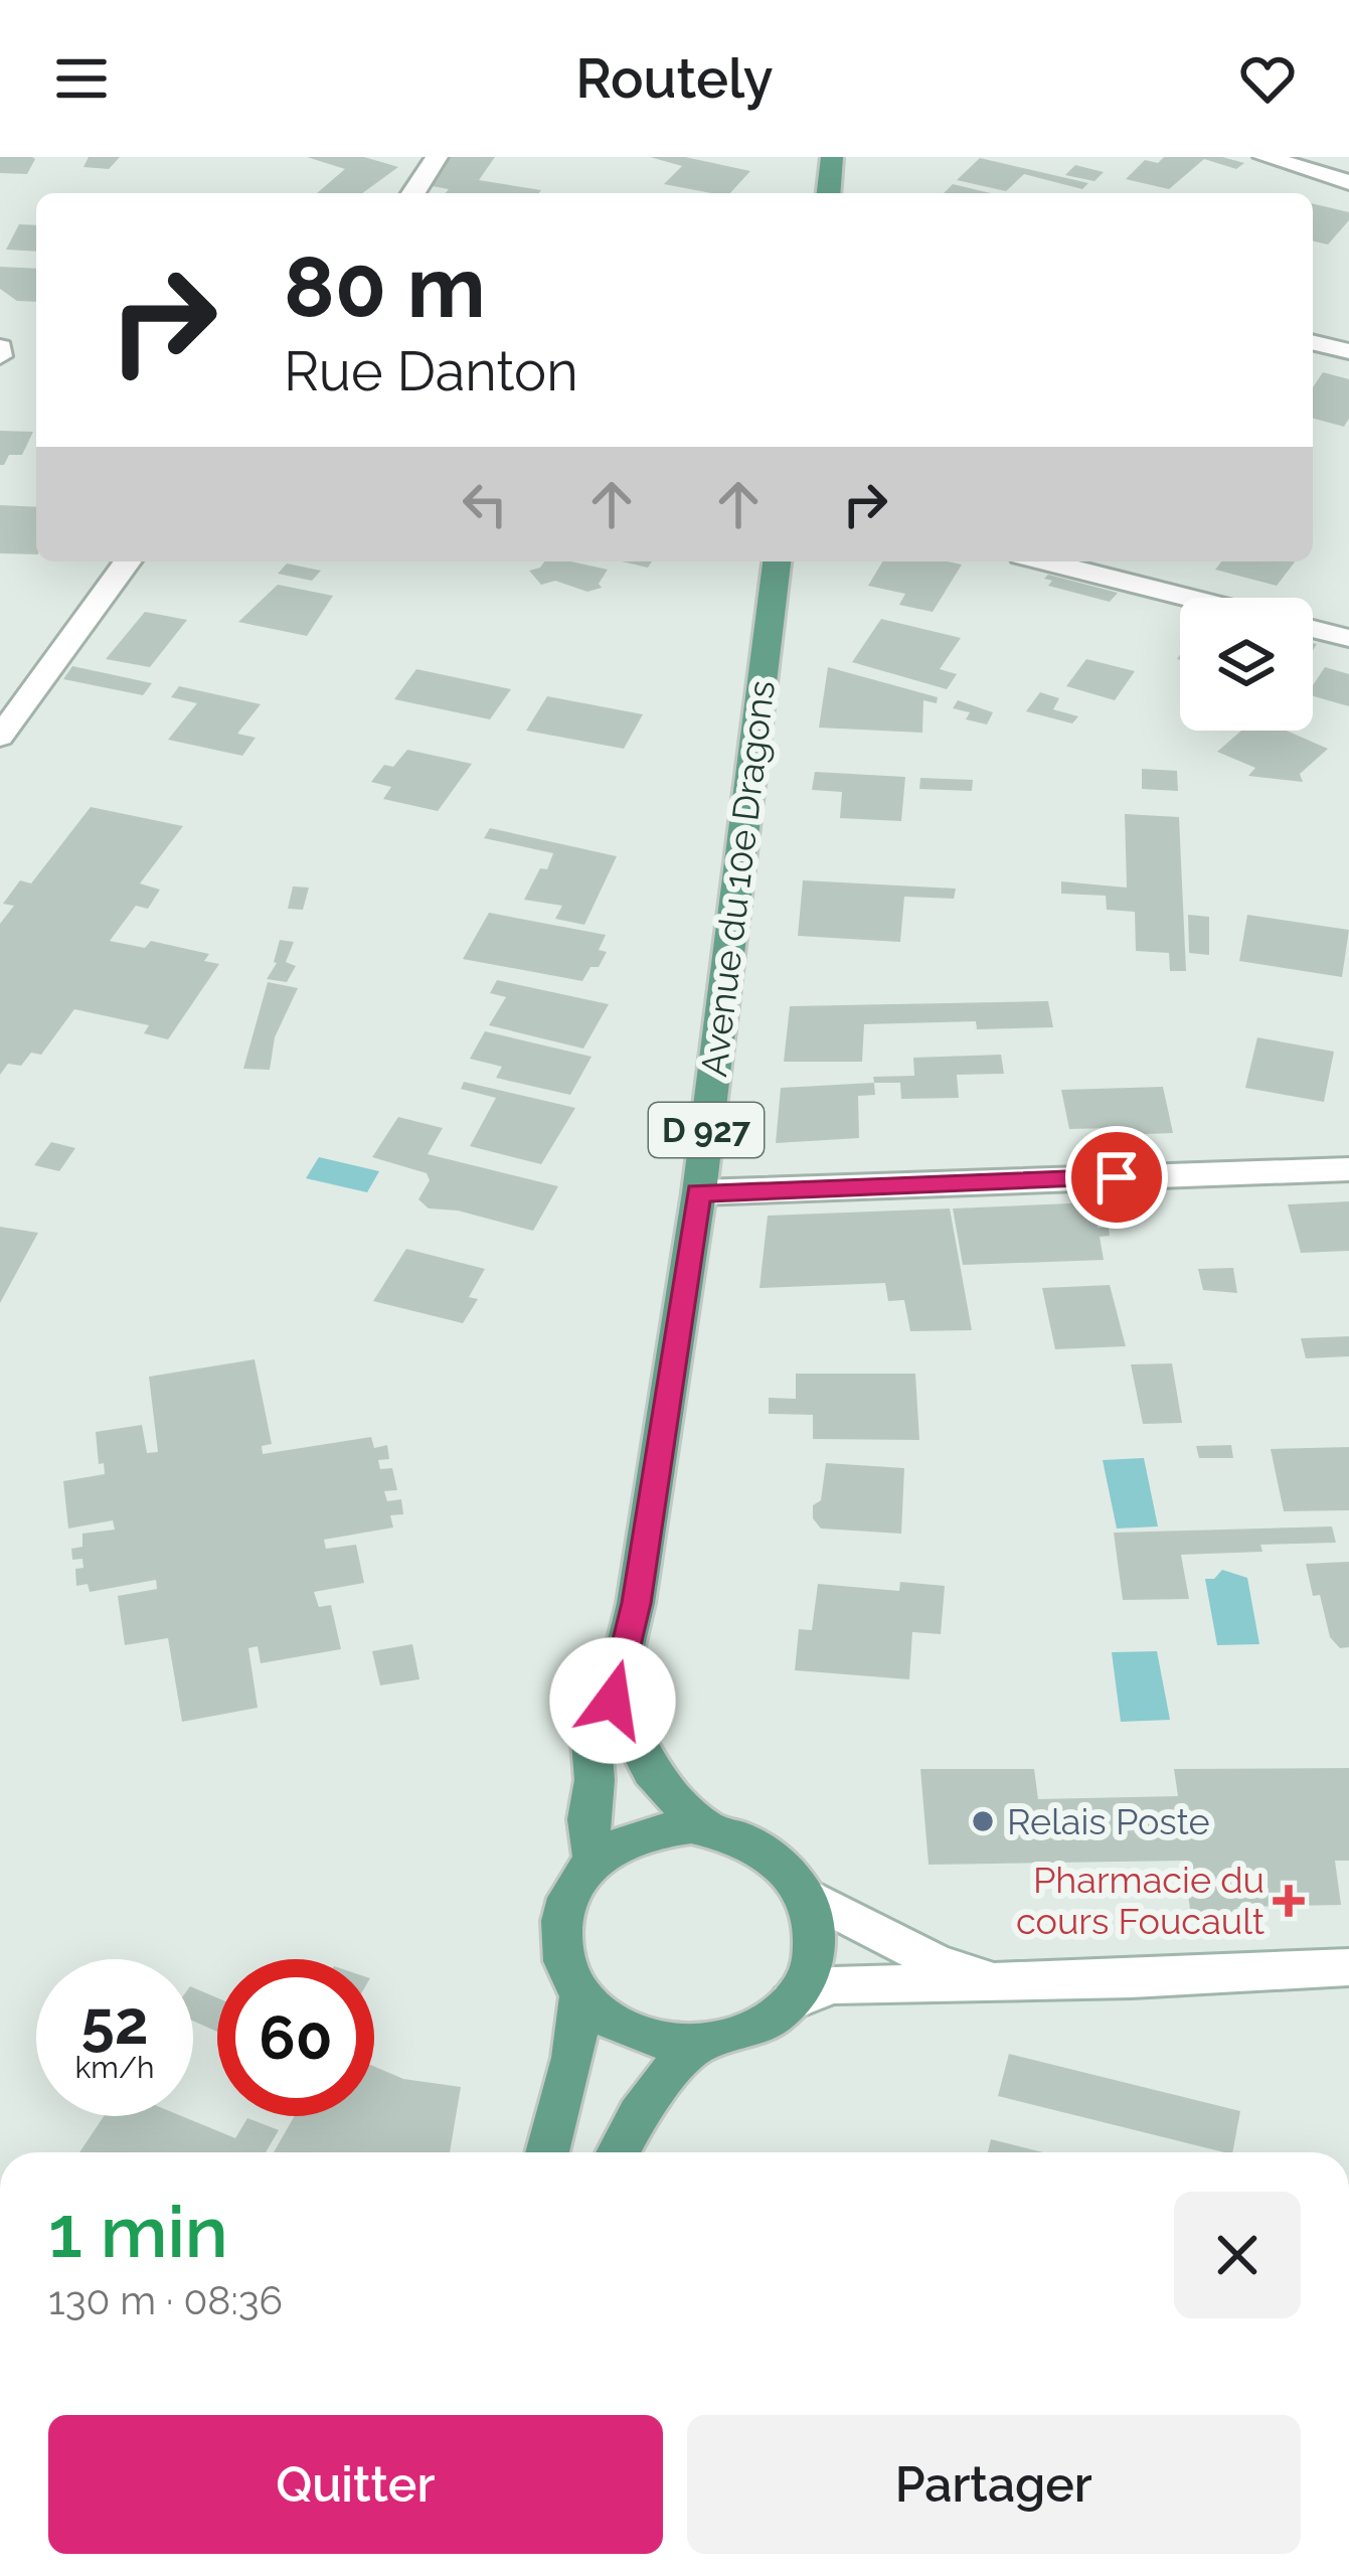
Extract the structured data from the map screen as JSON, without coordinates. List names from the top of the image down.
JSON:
{
  "streets": {
    "main road": ["Avenue du 10e Dragons", "D 927"]
  },
  "places": {
    "other": ["Relais Poste"],
    "health": ["Pharmacie du cours Foucault"]
  },
  "page": {
    "header": "Routely",
    "turn": ["80 m", "Rue Danton"],
    "speed": "52 km/h",
    "limit": "60",
    "heading": ["1 min", "130 m · 08:36"],
    "buttons": ["Quitter", "Partager"]
  }
}
